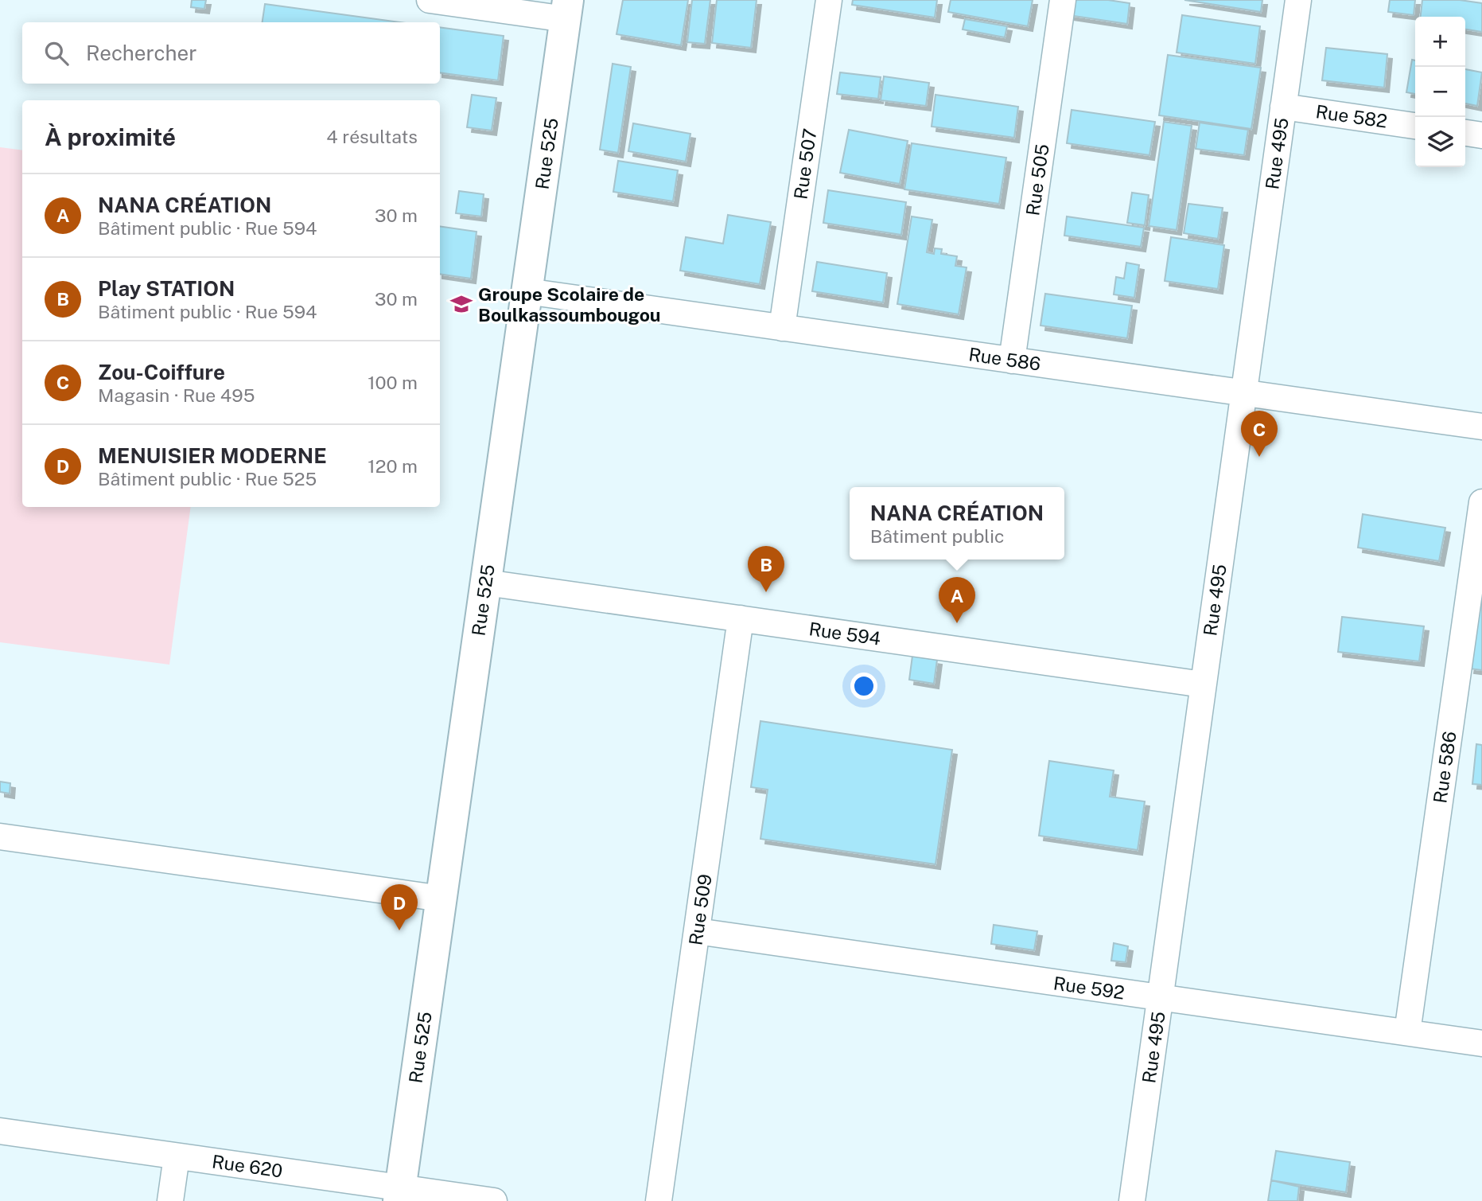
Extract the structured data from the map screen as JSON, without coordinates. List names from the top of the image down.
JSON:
{
  "streets": {
    "street": [
      "Rue 582",
      "Rue 525",
      "Rue 495",
      "Rue 507",
      "Rue 505",
      "Rue 586",
      "Rue 594",
      "Rue 509",
      "Rue 592",
      "Rue 620"
    ]
  },
  "crossings": [
    ["Rue 582", "Rue 495"],
    ["Rue 525", "Rue 586"],
    ["Rue 525", "Rue 594"],
    ["Rue 525", "Rue 620"],
    ["Rue 495", "Rue 586"],
    ["Rue 495", "Rue 594"],
    ["Rue 495", "Rue 592"],
    ["Rue 507", "Rue 586"],
    ["Rue 505", "Rue 586"],
    ["Rue 586", "Rue 592"],
    ["Rue 594", "Rue 509"],
    ["Rue 509", "Rue 592"]
  ],
  "places": {
    "school or university": ["Groupe Scolaire de Boulkassoumbougou"]
  },
  "page": {
    "map_buttons": ["+", "−"],
    "search": "Rechercher",
    "heading": ["À proximité", "4 résultats"],
    "list": [
      {
        "mark": "A",
        "name": "NANA CRÉATION",
        "note": "Bâtiment public · Rue 594",
        "value": "30 m"
      },
      {
        "mark": "B",
        "name": "Play STATION",
        "note": "Bâtiment public · Rue 594",
        "value": "30 m"
      },
      {
        "mark": "C",
        "name": "Zou-Coiffure",
        "note": "Magasin · Rue 495",
        "value": "100 m"
      },
      {
        "mark": "D",
        "name": "MENUISIER MODERNE",
        "note": "Bâtiment public · Rue 525",
        "value": "120 m"
      }
    ],
    "pins": [
      "C",
      "B",
      "A",
      "D"
    ],
    "popup": ["NANA CRÉATION", "Bâtiment public"]
  }
}
